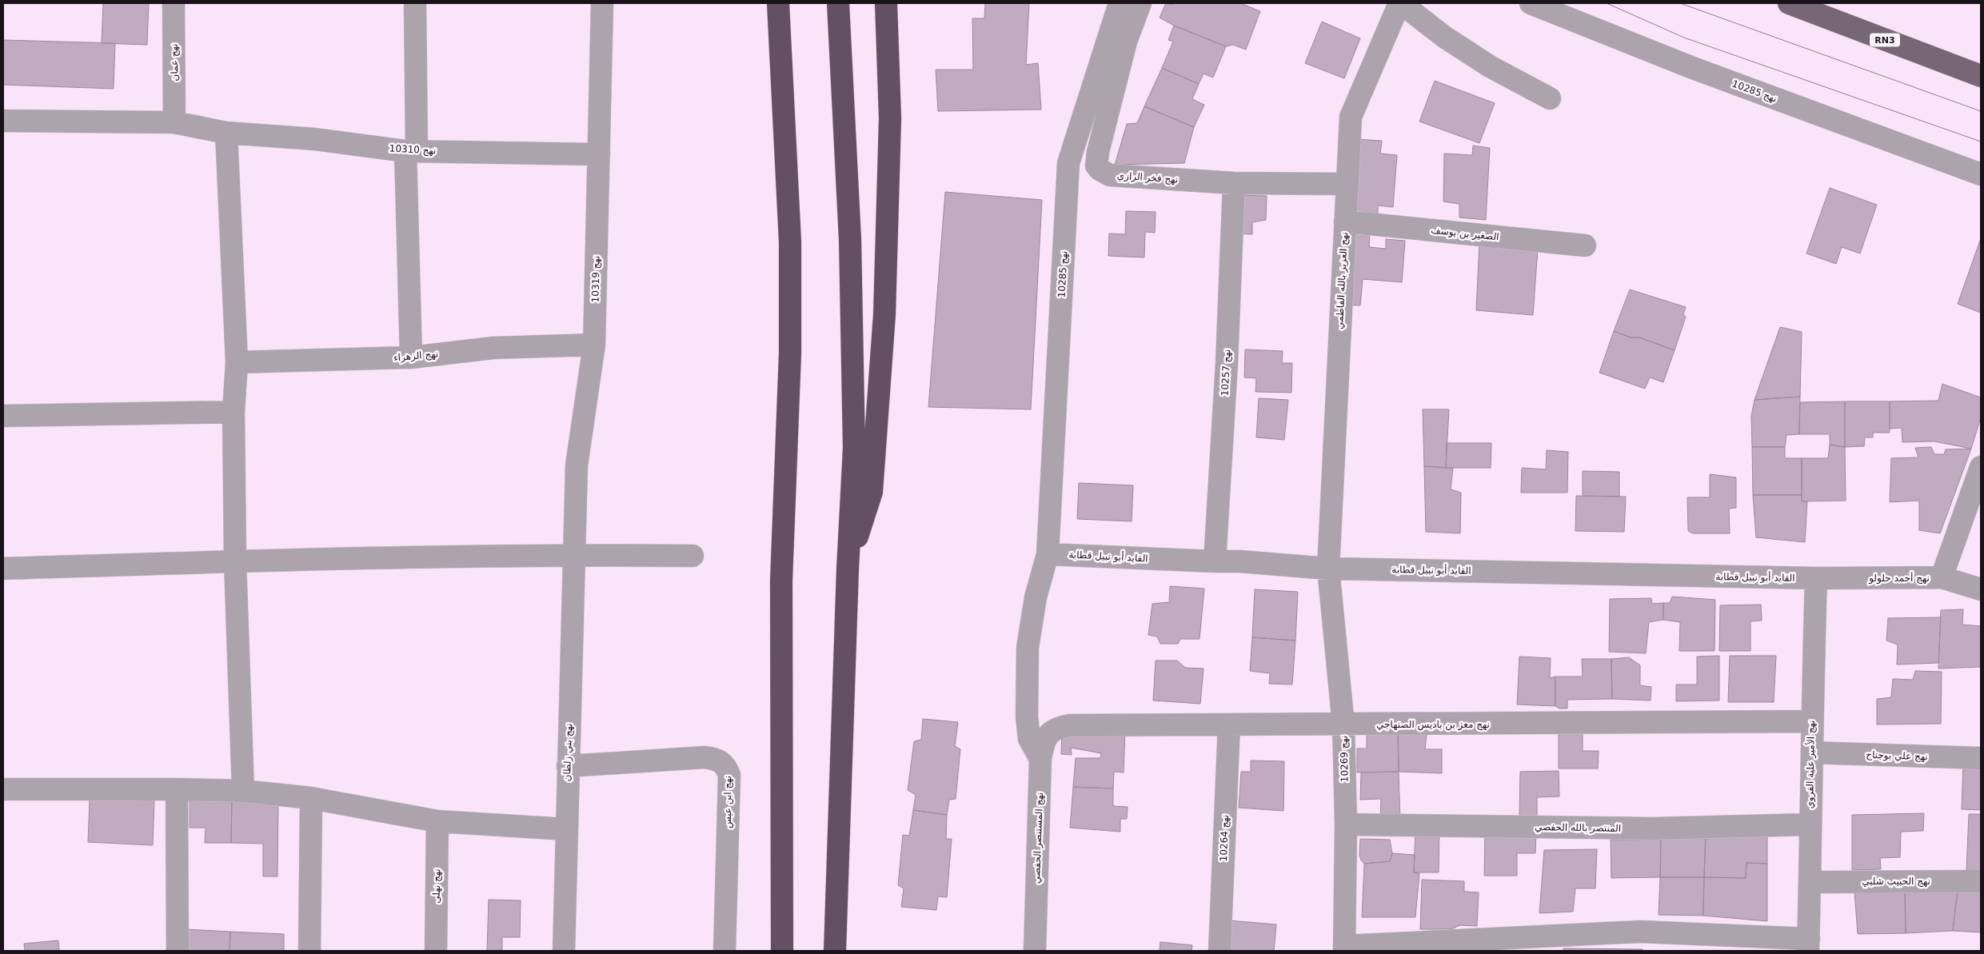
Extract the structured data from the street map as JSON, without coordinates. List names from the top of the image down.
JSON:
{
  "streets": {
    "main road": ["RN3"],
    "street": [
      "نهج عمان",
      "نهج 10285",
      "نهج 10310",
      "نهج فخر الرازي",
      "الصغير بن يوسف",
      "نهج 10319",
      "نهج العزيز بالله الفاطمي",
      "نهج الزهراء",
      "نهج 10257",
      "القايد أبو نبيل قطابة",
      "نهج أحمد حلولو",
      "نهج معز بن باديس الصنهاجي",
      "نهج بني زلطان",
      "نهج علي بوجناح",
      "نهج 10269",
      "نهج الأمير علية القروي",
      "نهج ابن عيس",
      "المنتصر بالله الحفصي",
      "نهج المستنصر الحفصي",
      "نهج 10264",
      "نهج الحبيب شلبي",
      "نهج نهلى"
    ]
  },
  "crossings": [
    ["نهج عمان", "نهج 10310"],
    ["نهج 10285", "القايد أبو نبيل قطابة"],
    ["نهج 10285", "نهج المستنصر الحفصي"],
    ["نهج 10310", "نهج 10319"],
    ["نهج فخر الرازي", "نهج العزيز بالله الفاطمي"],
    ["نهج فخر الرازي", "نهج 10257"],
    ["الصغير بن يوسف", "نهج العزيز بالله الفاطمي"],
    ["نهج 10319", "نهج الزهراء"],
    ["نهج 10319", "نهج بني زلطان"],
    ["نهج العزيز بالله الفاطمي", "القايد أبو نبيل قطابة"],
    ["نهج العزيز بالله الفاطمي", "نهج 10269"],
    ["نهج 10257", "القايد أبو نبيل قطابة"],
    ["القايد أبو نبيل قطابة", "نهج أحمد حلولو"],
    ["القايد أبو نبيل قطابة", "نهج 10269"],
    ["القايد أبو نبيل قطابة", "نهج الأمير علية القروي"],
    ["نهج أحمد حلولو", "نهج الأمير علية القروي"],
    ["نهج معز بن باديس الصنهاجي", "نهج 10269"],
    ["نهج معز بن باديس الصنهاجي", "نهج الأمير علية القروي"],
    ["نهج معز بن باديس الصنهاجي", "نهج المستنصر الحفصي"],
    ["نهج معز بن باديس الصنهاجي", "نهج 10264"],
    ["نهج بني زلطان", "نهج ابن عيس"],
    ["نهج علي بوجناح", "نهج الأمير علية القروي"],
    ["نهج 10269", "المنتصر بالله الحفصي"],
    ["نهج الأمير علية القروي", "المنتصر بالله الحفصي"],
    ["نهج الأمير علية القروي", "نهج الحبيب شلبي"]
  ]
}
